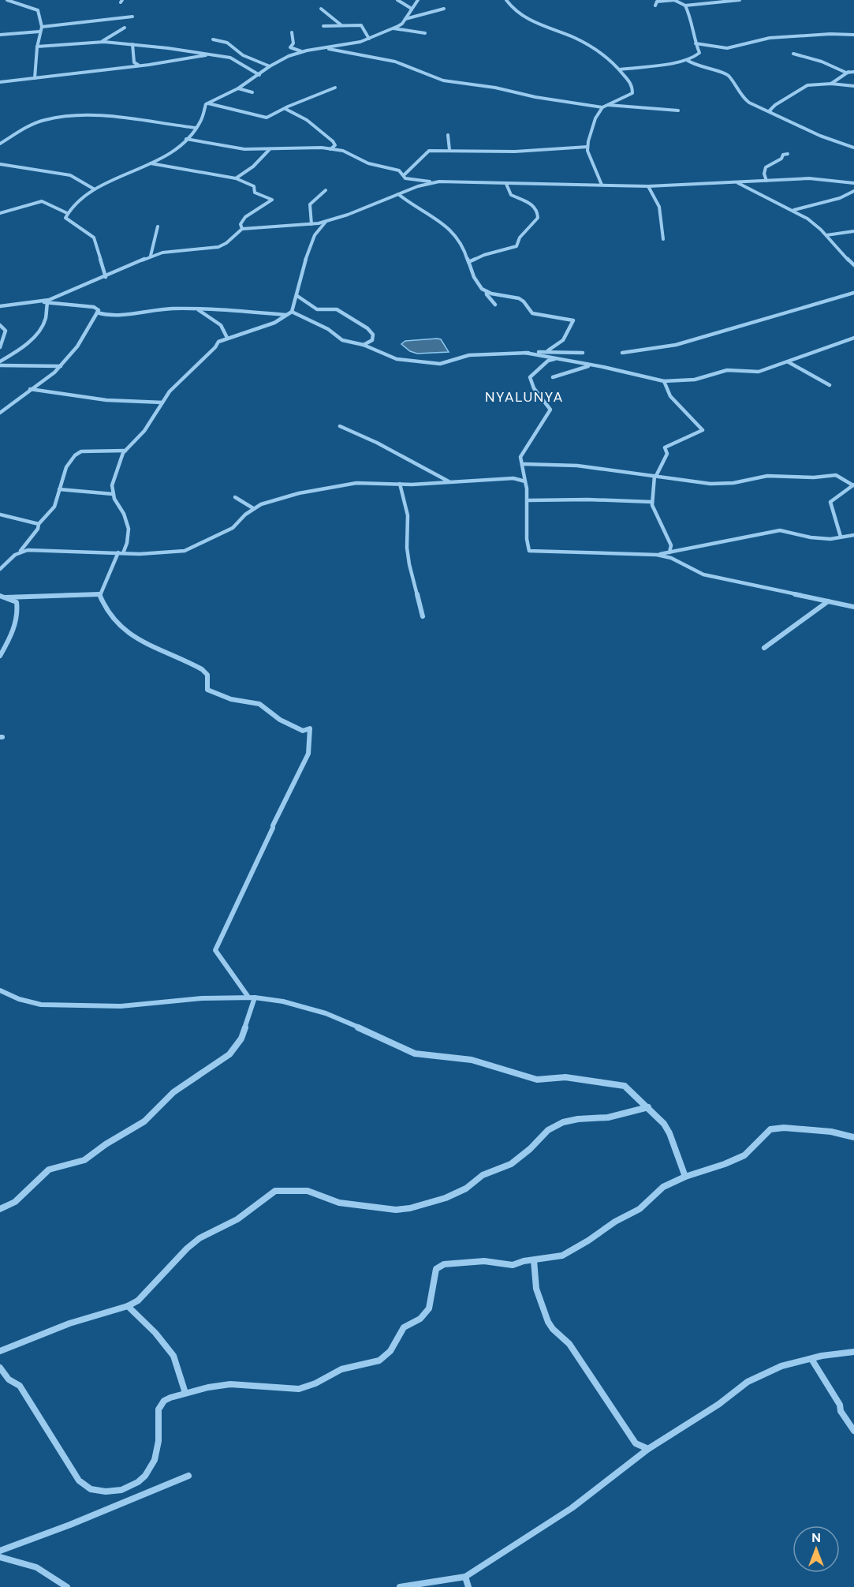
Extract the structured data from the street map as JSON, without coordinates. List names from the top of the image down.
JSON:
{
  "districts": ["NYALUNYA"],
  "north": "top"
}
